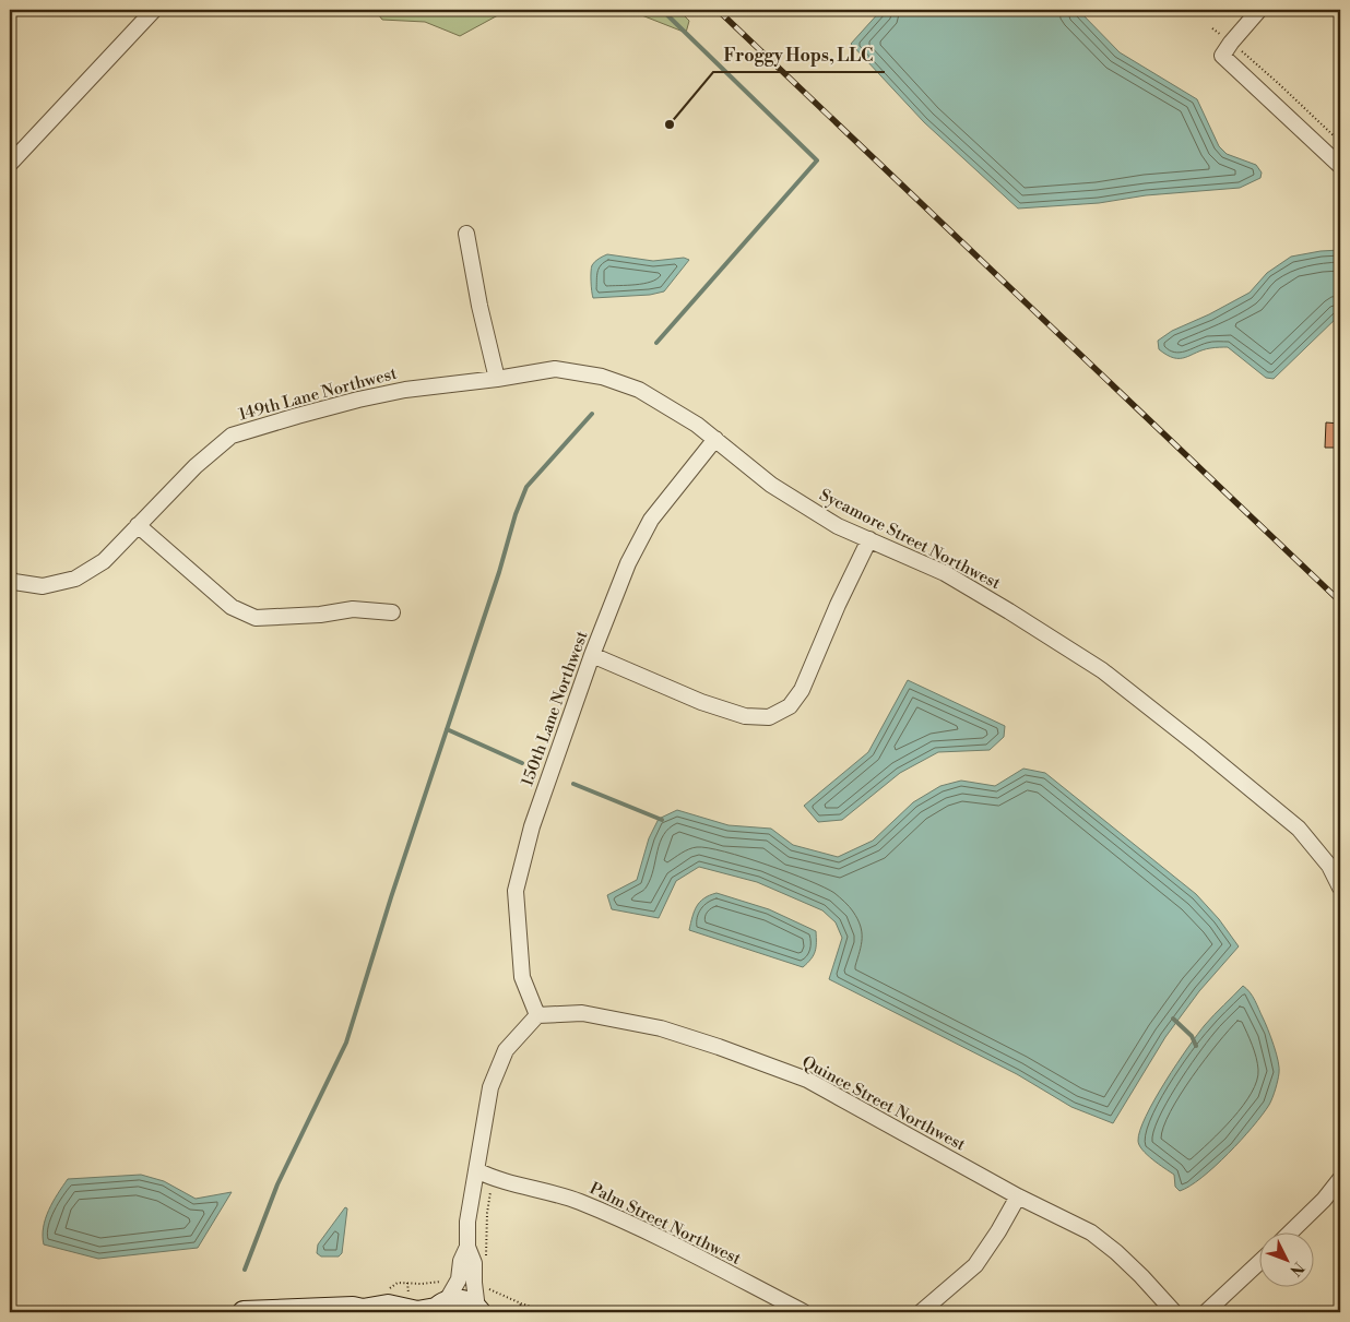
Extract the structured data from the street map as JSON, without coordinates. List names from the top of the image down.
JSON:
{
  "streets": {
    "street": [
      "149th Lane Northwest",
      "Sycamore Street Northwest",
      "150th Lane Northwest",
      "Quince Street Northwest",
      "Palm Street Northwest"
    ]
  },
  "crossings": [
    ["149th Lane Northwest", "Sycamore Street Northwest"],
    ["Sycamore Street Northwest", "150th Lane Northwest"],
    ["150th Lane Northwest", "Quince Street Northwest"]
  ],
  "places": ["Froggy Hops, LLC"],
  "north": "bottom right"
}
